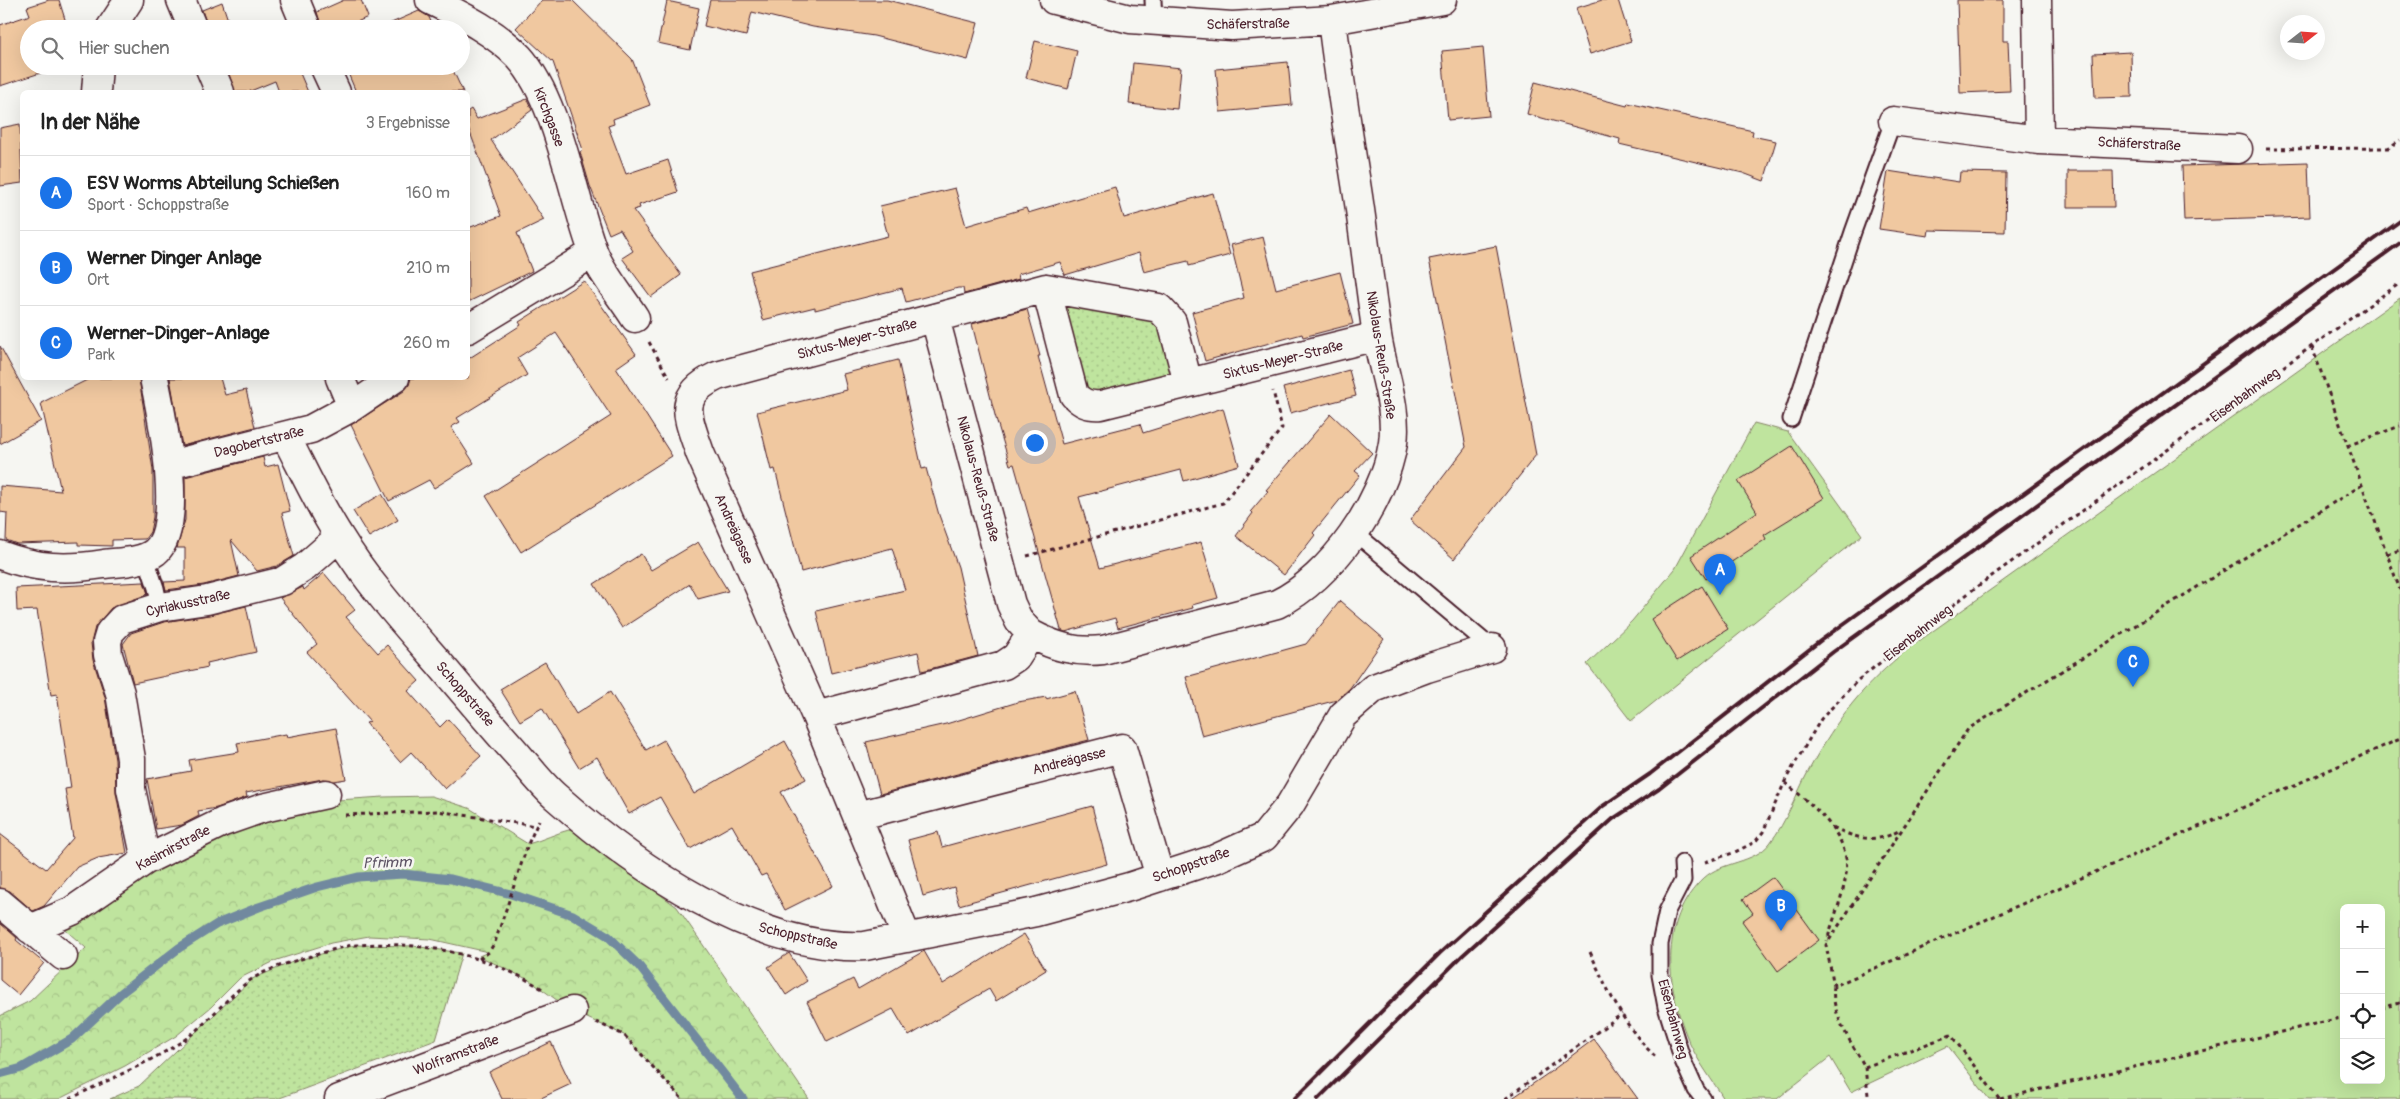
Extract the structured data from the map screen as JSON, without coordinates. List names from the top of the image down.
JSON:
{
  "streets": {
    "street": [
      "Schäferstraße",
      "Kirchgasse",
      "Sixtus-Meyer-Straße",
      "Nikolaus-Reuß-Straße",
      "Dagobertstraße",
      "Andreägasse",
      "Cyriakusstraße",
      "Schoppstraße",
      "Kasimirstraße",
      "Wolframstraße"
    ],
    "lane": ["Eisenbahnweg"]
  },
  "crossings": [
    ["Schäferstraße", "Nikolaus-Reuß-Straße"],
    ["Sixtus-Meyer-Straße", "Nikolaus-Reuß-Straße"],
    ["Sixtus-Meyer-Straße", "Andreägasse"],
    ["Dagobertstraße", "Schoppstraße"],
    ["Andreägasse", "Schoppstraße"],
    ["Cyriakusstraße", "Schoppstraße"],
    ["Cyriakusstraße", "Kasimirstraße"]
  ],
  "water": ["Pfrimm"],
  "north": "right",
  "page": {
    "search": "Hier suchen",
    "heading": ["In der Nähe", "3 Ergebnisse"],
    "list": [
      {
        "mark": "A",
        "name": "ESV Worms Abteilung Schießen",
        "note": "Sport · Schoppstraße",
        "value": "160 m"
      },
      {
        "mark": "B",
        "name": "Werner Dinger Anlage",
        "note": "Ort",
        "value": "210 m"
      },
      {
        "mark": "C",
        "name": "Werner-Dinger-Anlage",
        "note": "Park",
        "value": "260 m"
      }
    ],
    "pins": ["A", "C", "B"],
    "map_buttons": ["+", "−"]
  }
}
